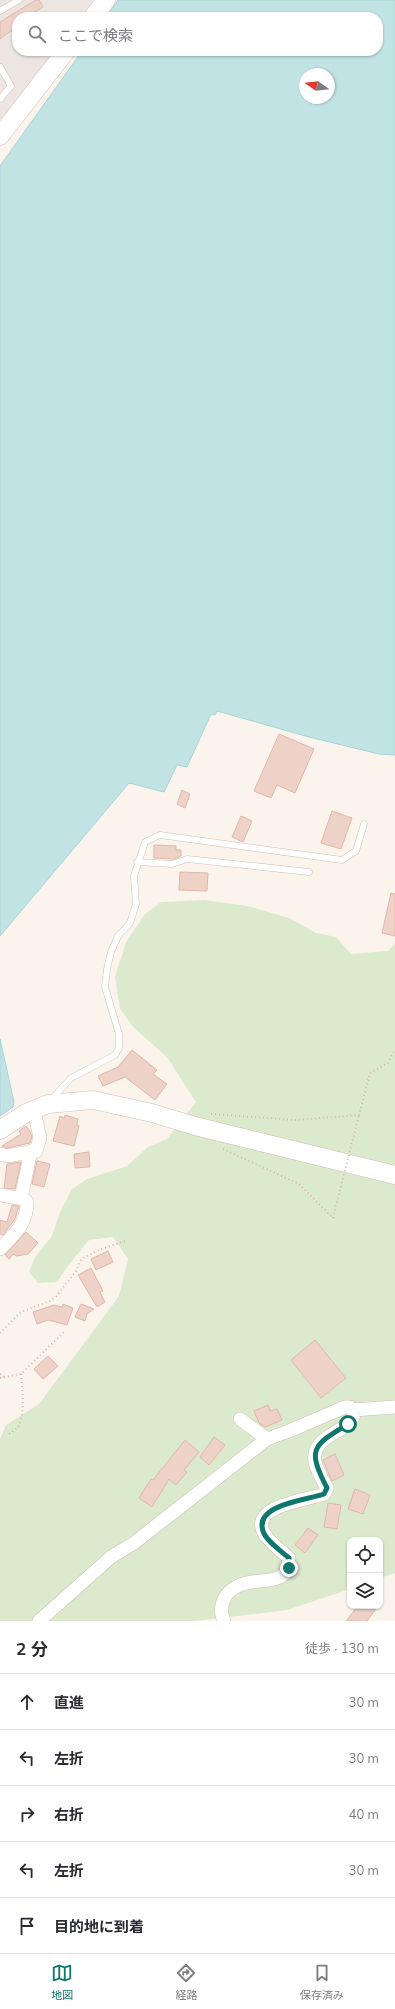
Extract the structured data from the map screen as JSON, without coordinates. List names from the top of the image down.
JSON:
{
  "north": "left",
  "page": {
    "search": "ここで検索",
    "heading": ["2 分", "徒歩 · 130 m"],
    "list": [
      ["直進", "30 m"],
      ["左折", "30 m"],
      ["右折", "40 m"],
      ["左折", "30 m"],
      "目的地に到着"
    ],
    "nav": ["地図", "経路", "保存済み"]
  }
}
